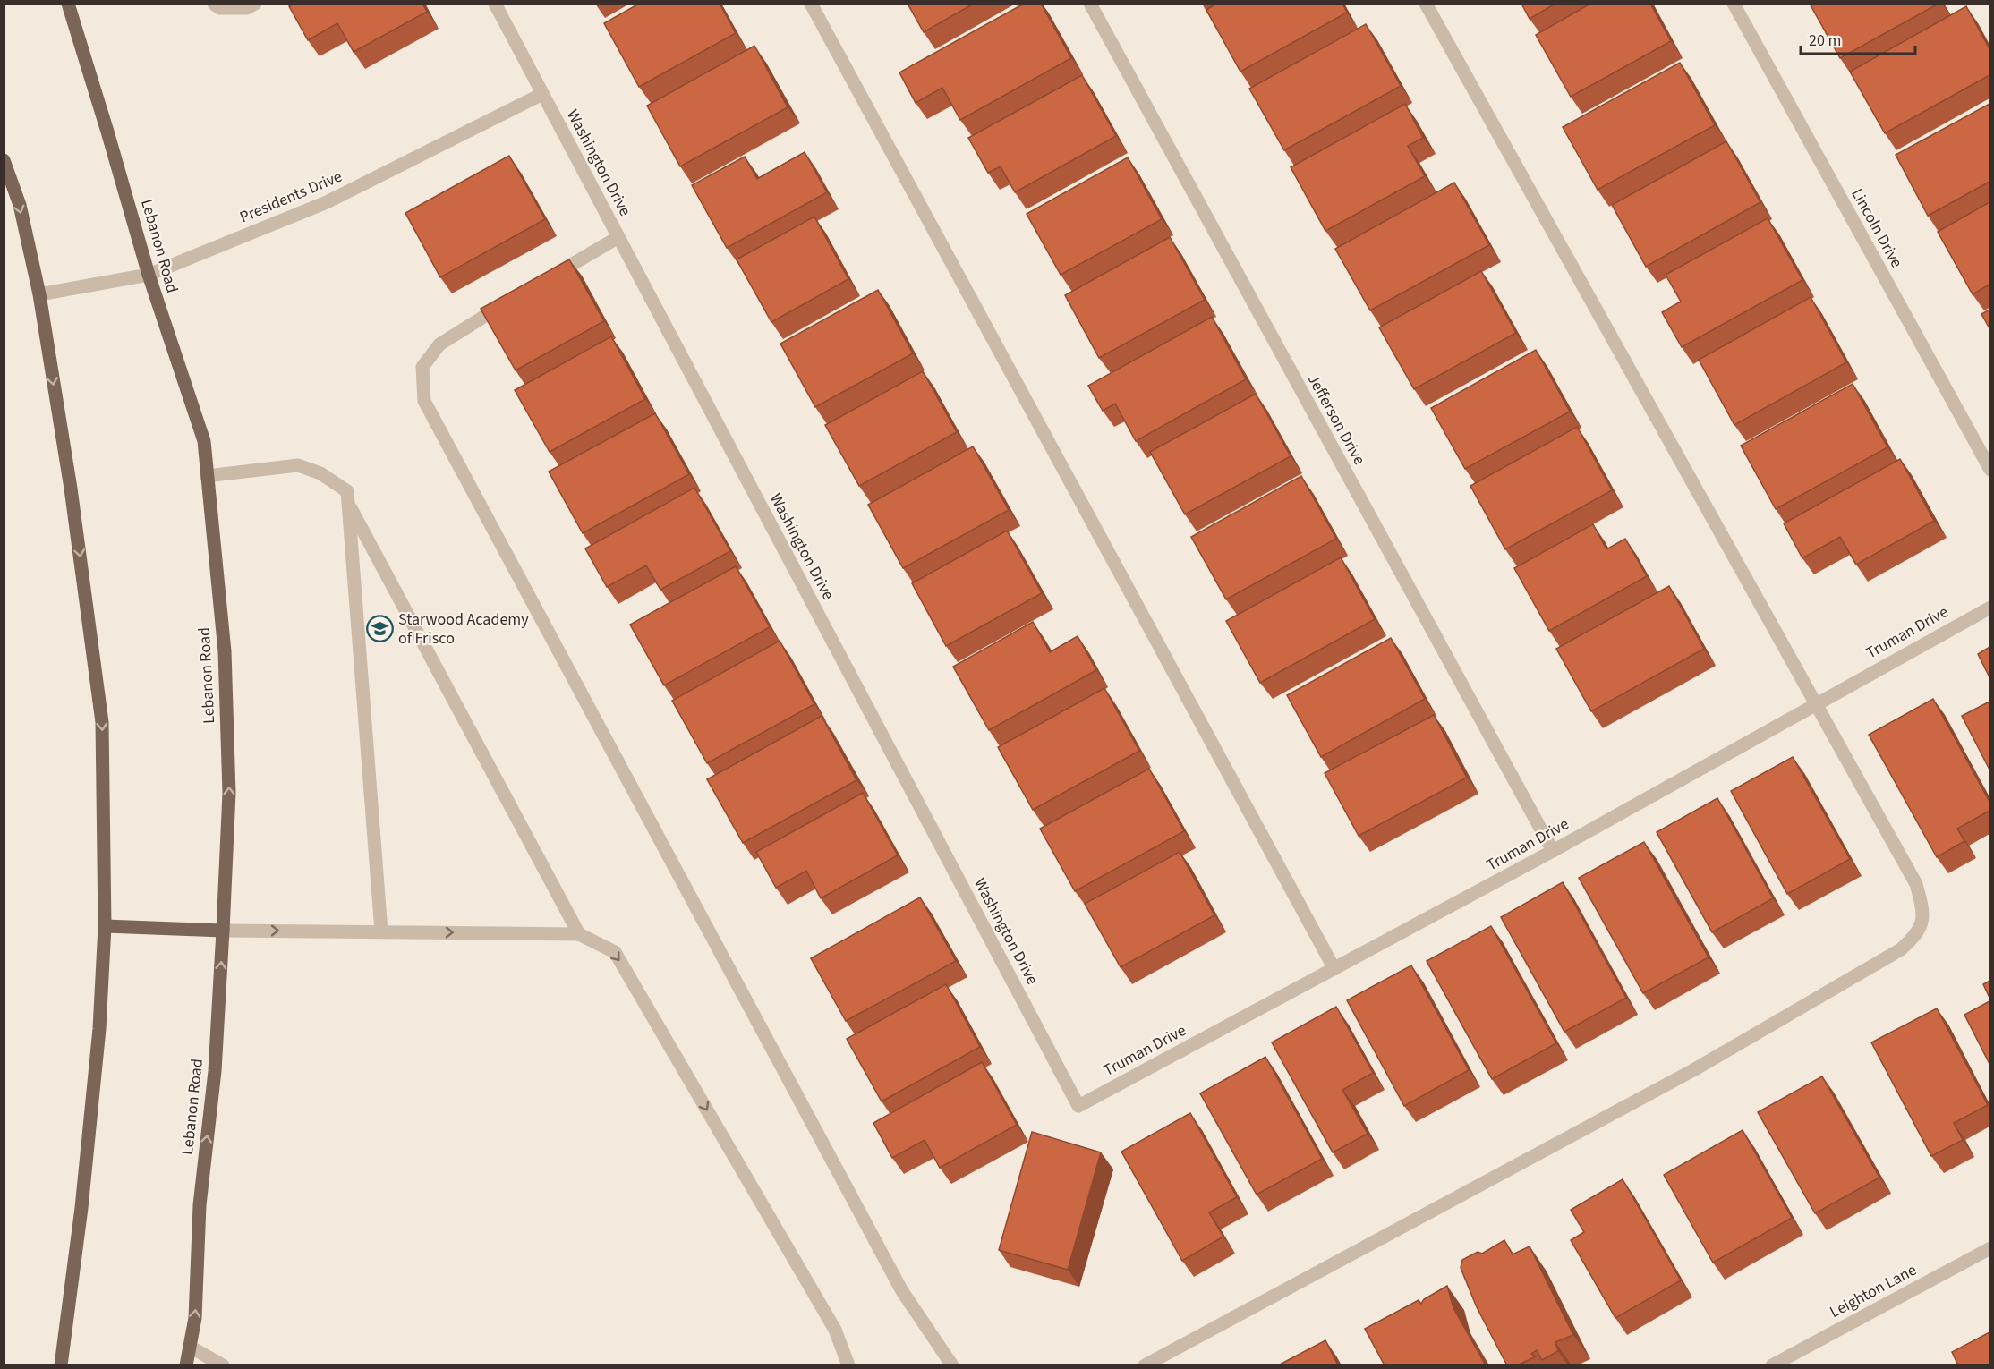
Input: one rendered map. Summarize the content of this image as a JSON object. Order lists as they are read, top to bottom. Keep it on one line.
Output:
{"streets":{"main road":["Lebanon Road"],"street":["Washington Drive","Presidents Drive","Lincoln Drive","Jefferson Drive","Truman Drive","Leighton Lane"]},"crossings":[["Washington Drive","Presidents Drive"],["Washington Drive","Truman Drive"],["Presidents Drive","Lebanon Road"],["Jefferson Drive","Truman Drive"]],"places":{"school or university":["Starwood Academy of Frisco"]},"scale_bar":"20 m"}
